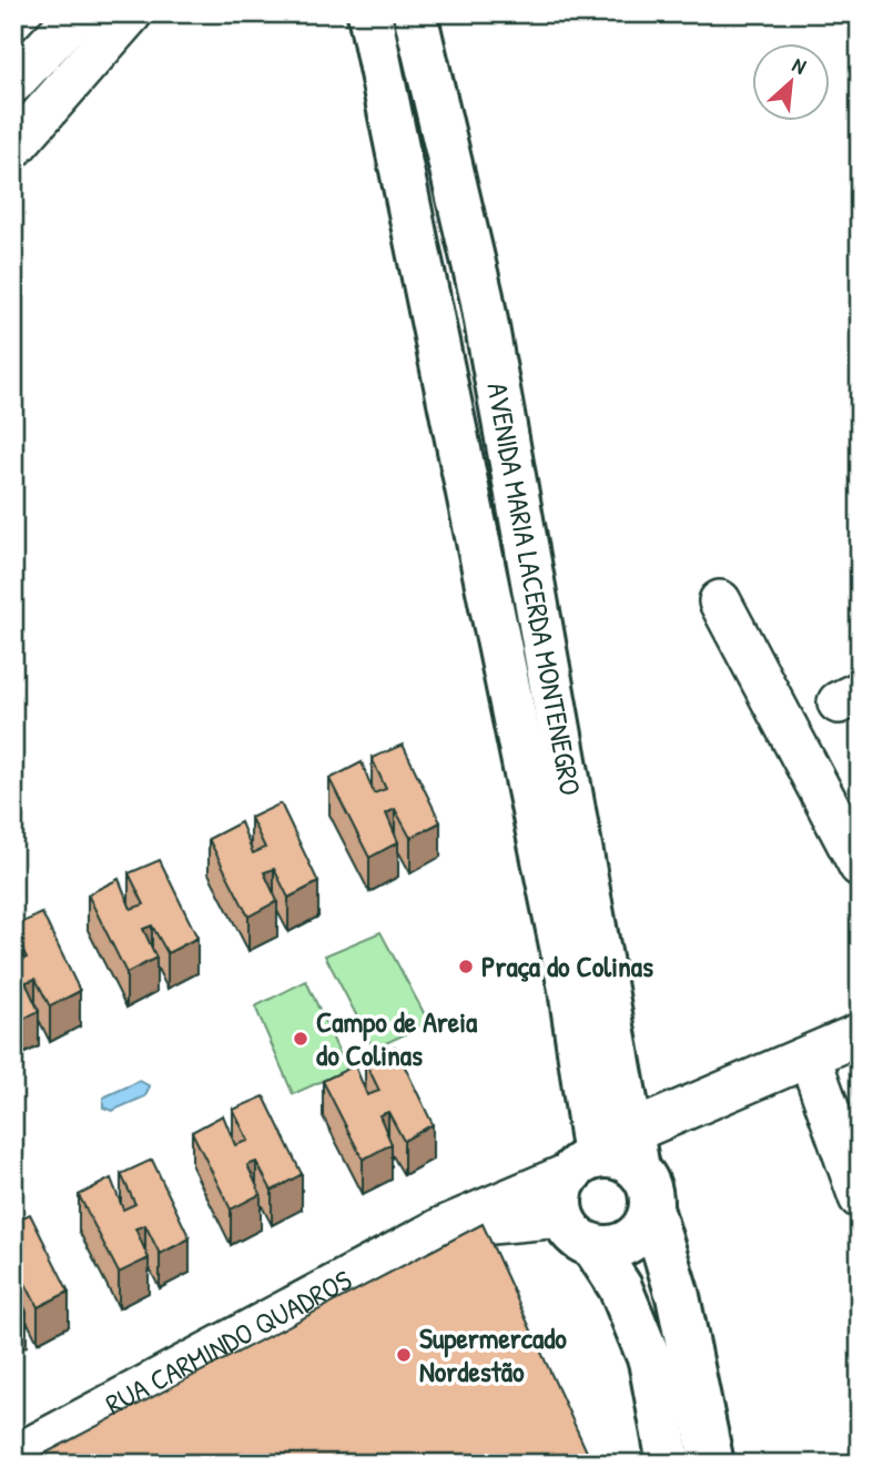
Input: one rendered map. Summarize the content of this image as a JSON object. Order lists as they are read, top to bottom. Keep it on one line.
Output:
{"streets":{"main road":["AVENIDA MARIA LACERDA MONTENEGRO"],"street":["RUA CARMINDO QUADROS"]},"crossings":[["AVENIDA MARIA LACERDA MONTENEGRO","RUA CARMINDO QUADROS"]],"places":["Praça do Colinas","Campo de Areia do Colinas","Supermercado Nordestão"],"north":"top right"}
